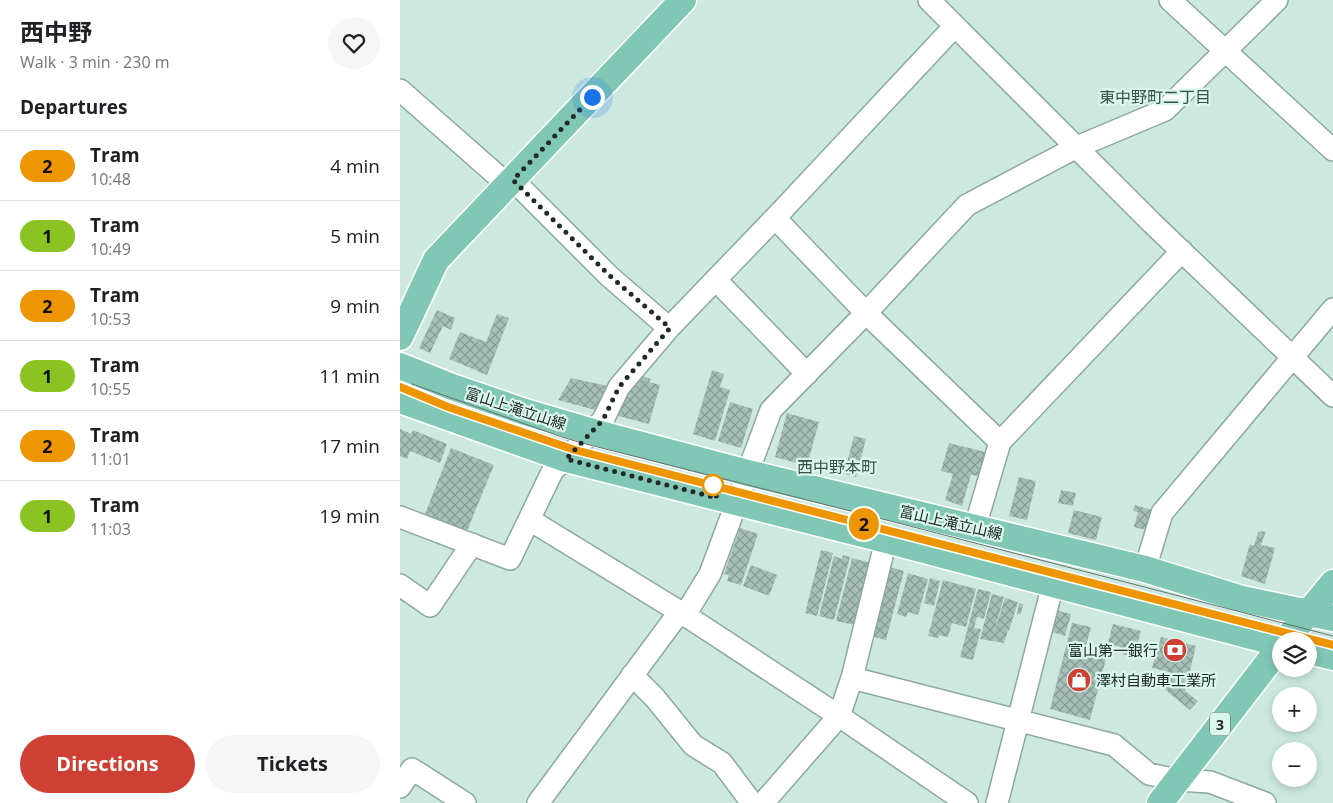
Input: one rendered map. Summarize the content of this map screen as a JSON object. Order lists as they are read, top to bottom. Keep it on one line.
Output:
{"streets":{"main road":["富山上滝立山線","3"]},"districts":["東中野町二丁目","西中野本町"],"places":{"bank":["富山第一銀行"],"shop":["澤村自動車工業所"]},"lines":["tram line 2"],"page":{"heading":[["西中野","Walk · 3 min · 230 m"],"Departures"],"on_map":"2","list":[{"mark":"2","name":"Tram","note":"10:48","value":"4 min"},{"mark":"1","name":"Tram","note":"10:49","value":"5 min"},{"mark":"2","name":"Tram","note":"10:53","value":"9 min"},{"mark":"1","name":"Tram","note":"10:55","value":"11 min"},{"mark":"2","name":"Tram","note":"11:01","value":"17 min"},{"mark":"1","name":"Tram","note":"11:03","value":"19 min"}],"map_buttons":["+","−"],"buttons":["Directions","Tickets"]}}
